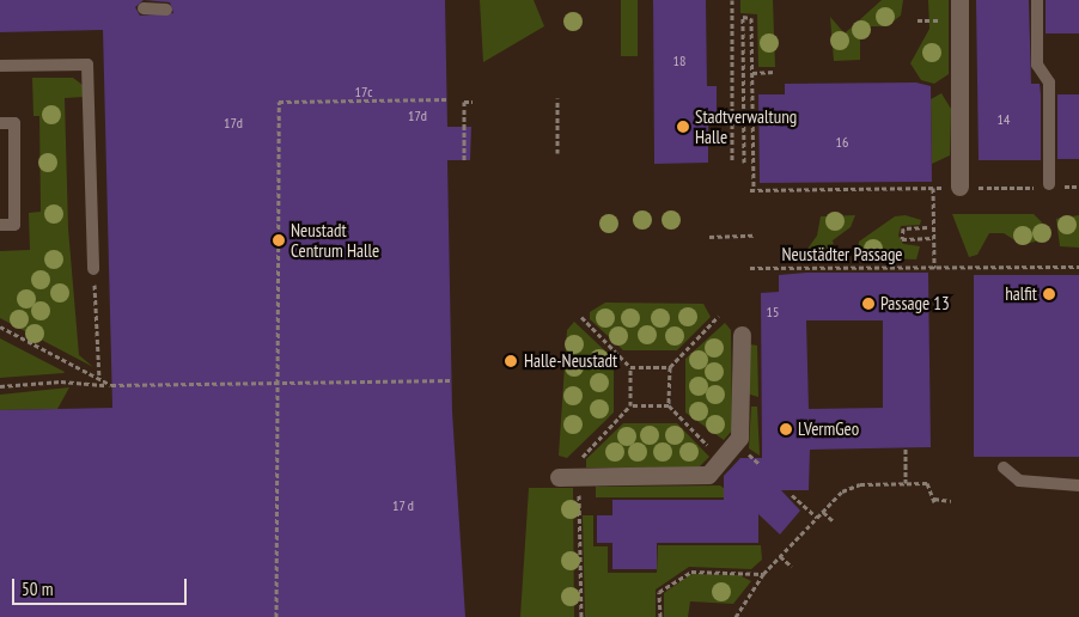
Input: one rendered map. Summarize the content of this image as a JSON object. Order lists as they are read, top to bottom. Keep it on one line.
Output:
{"streets":{"path":["Neustädter Passage"]},"places":["Stadtverwaltung Halle","Neustadt Centrum Halle","halfit","Passage 13","Halle-Neustadt","LVermGeo"],"house_numbers":["18","17c","17d","14","17d","16","15","17 d"],"scale_bar":"50 m"}
